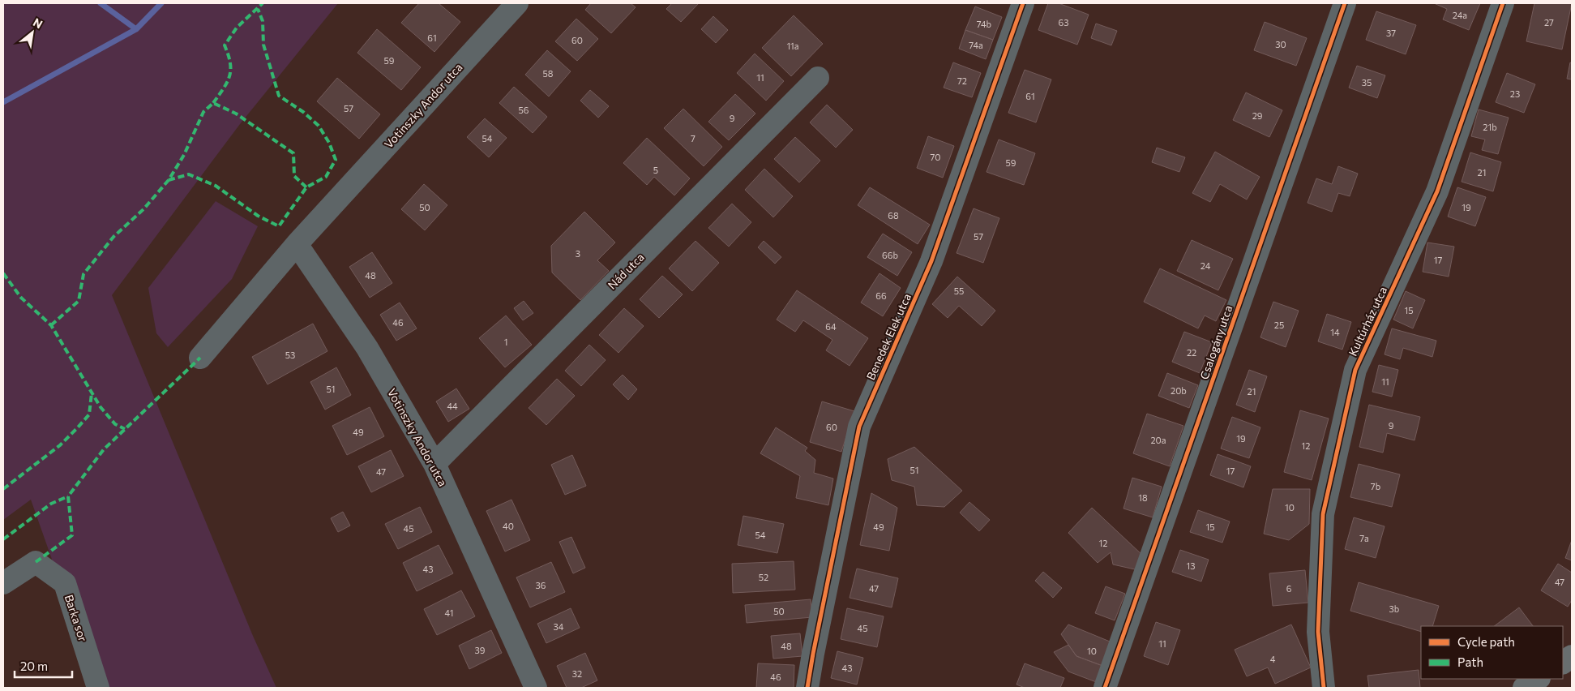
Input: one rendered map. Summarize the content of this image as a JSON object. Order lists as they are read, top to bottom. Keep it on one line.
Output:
{"streets":{"street":["Votinszky Andor utca","Nád utca","Kultúrház utca","Benedek Elek utca","Csalogány utca","Barka sor"]},"crossings":[["Votinszky Andor utca","Nád utca"]],"house_numbers":["24a","63","27","74b","37","61","60","30","74a","11a","59","58","11","72","35","23","61","57","56","29","9","21b","54","7","70","59","5","21","50","19","68","57","3","66b","17","24","48","55","66","15","46","25","64","14","1","22","53","11","51","20b","21","44","9","60","49","19","20a","12","51","17","47","7b","18","10","40","49","15","45","54","7a","12","13","43","52","47","36","47","6","3b","50","41","34","45","11","48","39","10","4","43","32","46"],"legend":["Cycle path","Path"],"scale_bar":"20 m","north":"top right"}
